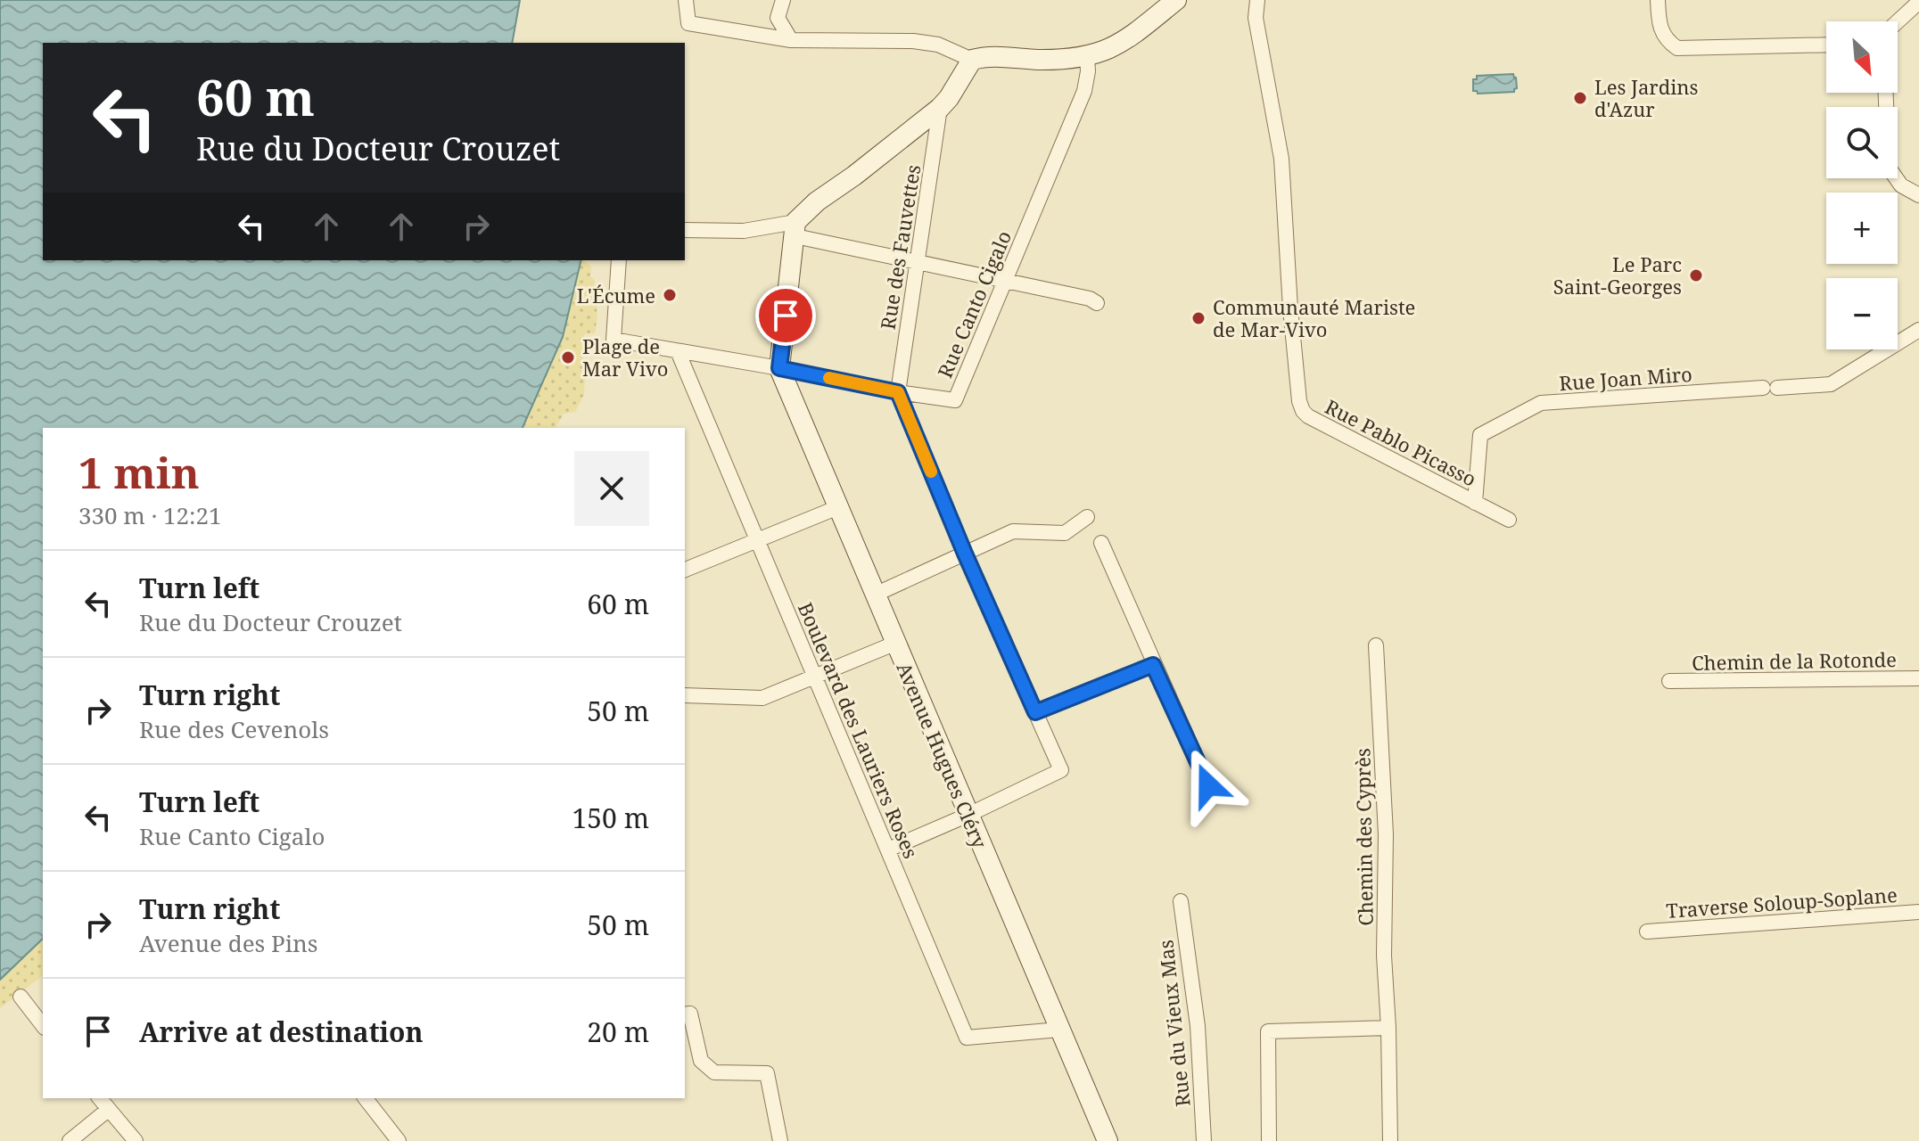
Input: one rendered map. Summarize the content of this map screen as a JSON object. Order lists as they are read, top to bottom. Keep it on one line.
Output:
{"streets":{"street":["Rue des Fauvettes","Rue Canto Cigalo","Rue Joan Miro","Rue Pablo Picasso","Chemin de la Rotonde","Boulevard des Lauriers Roses","Avenue Hugues Cléry","Chemin des Cyprès","Traverse Soloup-Soplane","Rue du Vieux Mas"]},"crossings":[["Rue des Fauvettes","Rue Canto Cigalo"],["Rue Canto Cigalo","Boulevard des Lauriers Roses"],["Rue Canto Cigalo","Avenue Hugues Cléry"],["Rue Joan Miro","Rue Pablo Picasso"],["Boulevard des Lauriers Roses","Avenue Hugues Cléry"]],"places":["Les Jardins d'Azur","Le Parc Saint-Georges","L'Écume","Communauté Mariste de Mar-Vivo","Plage de Mar Vivo"],"north":"bottom right","page":{"map_buttons":["+","−"],"turn":["60 m","Rue du Docteur Crouzet"],"heading":["1 min","330 m · 12:21"],"list":[{"name":"Turn left","note":"Rue du Docteur Crouzet","value":"60 m"},{"name":"Turn right","note":"Rue des Cevenols","value":"50 m"},{"name":"Turn left","note":"Rue Canto Cigalo","value":"150 m"},{"name":"Turn right","note":"Avenue des Pins","value":"50 m"},{"name":"Arrive at destination","value":"20 m"}]}}
